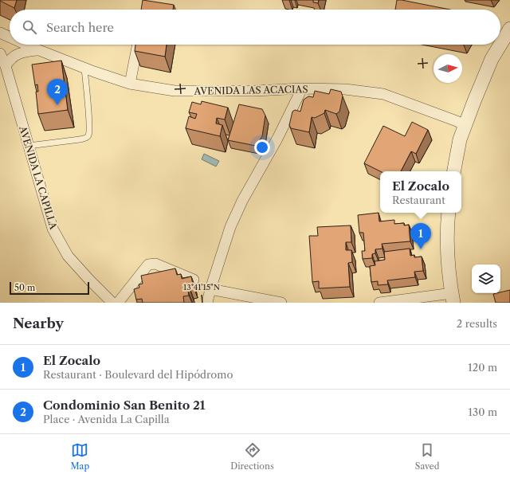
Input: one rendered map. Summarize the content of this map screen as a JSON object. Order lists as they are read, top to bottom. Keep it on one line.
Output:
{"streets":{"street":["AVENIDA LAS ACACIAS","AVENIDA LA CAPILLA"]},"crossings":[["AVENIDA LAS ACACIAS","AVENIDA LA CAPILLA"]],"scale_bar":"50 m","north":"right","page":{"search":"Search here","pins":["2","1"],"popup":["El Zocalo","Restaurant"],"scale":"50 m","heading":["Nearby","2 results"],"list":[{"mark":"1","name":"El Zocalo","note":"Restaurant · Boulevard del Hipódromo","value":"120 m"},{"mark":"2","name":"Condominio San Benito 21","note":"Place · Avenida La Capilla","value":"130 m"}],"nav":["Map","Directions","Saved"]},"coordinates":["13°41'15\"N"]}
